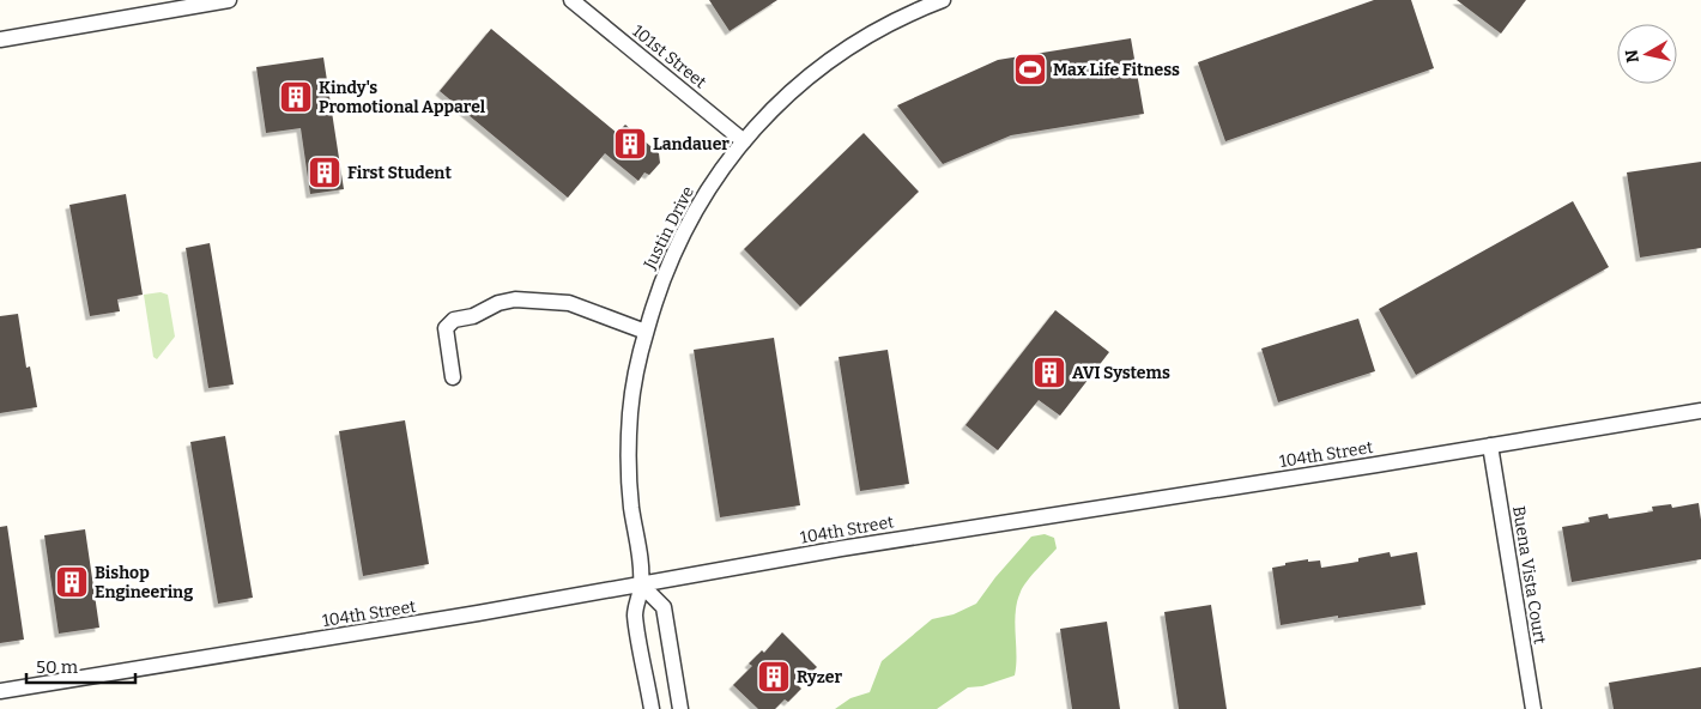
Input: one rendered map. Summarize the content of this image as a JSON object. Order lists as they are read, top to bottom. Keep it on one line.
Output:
{"streets":{"street":["101st Street","Justin Drive","104th Street","Buena Vista Court"]},"crossings":[["101st Street","Justin Drive"],["Justin Drive","104th Street"],["104th Street","Buena Vista Court"]],"places":{"sports":["Max Life Fitness"],"building":["Kindy's Promotional Apparel","Landauer","First Student","AVI Systems","Bishop Engineering","Ryzer"]},"scale_bar":"50 m","north":"left"}
